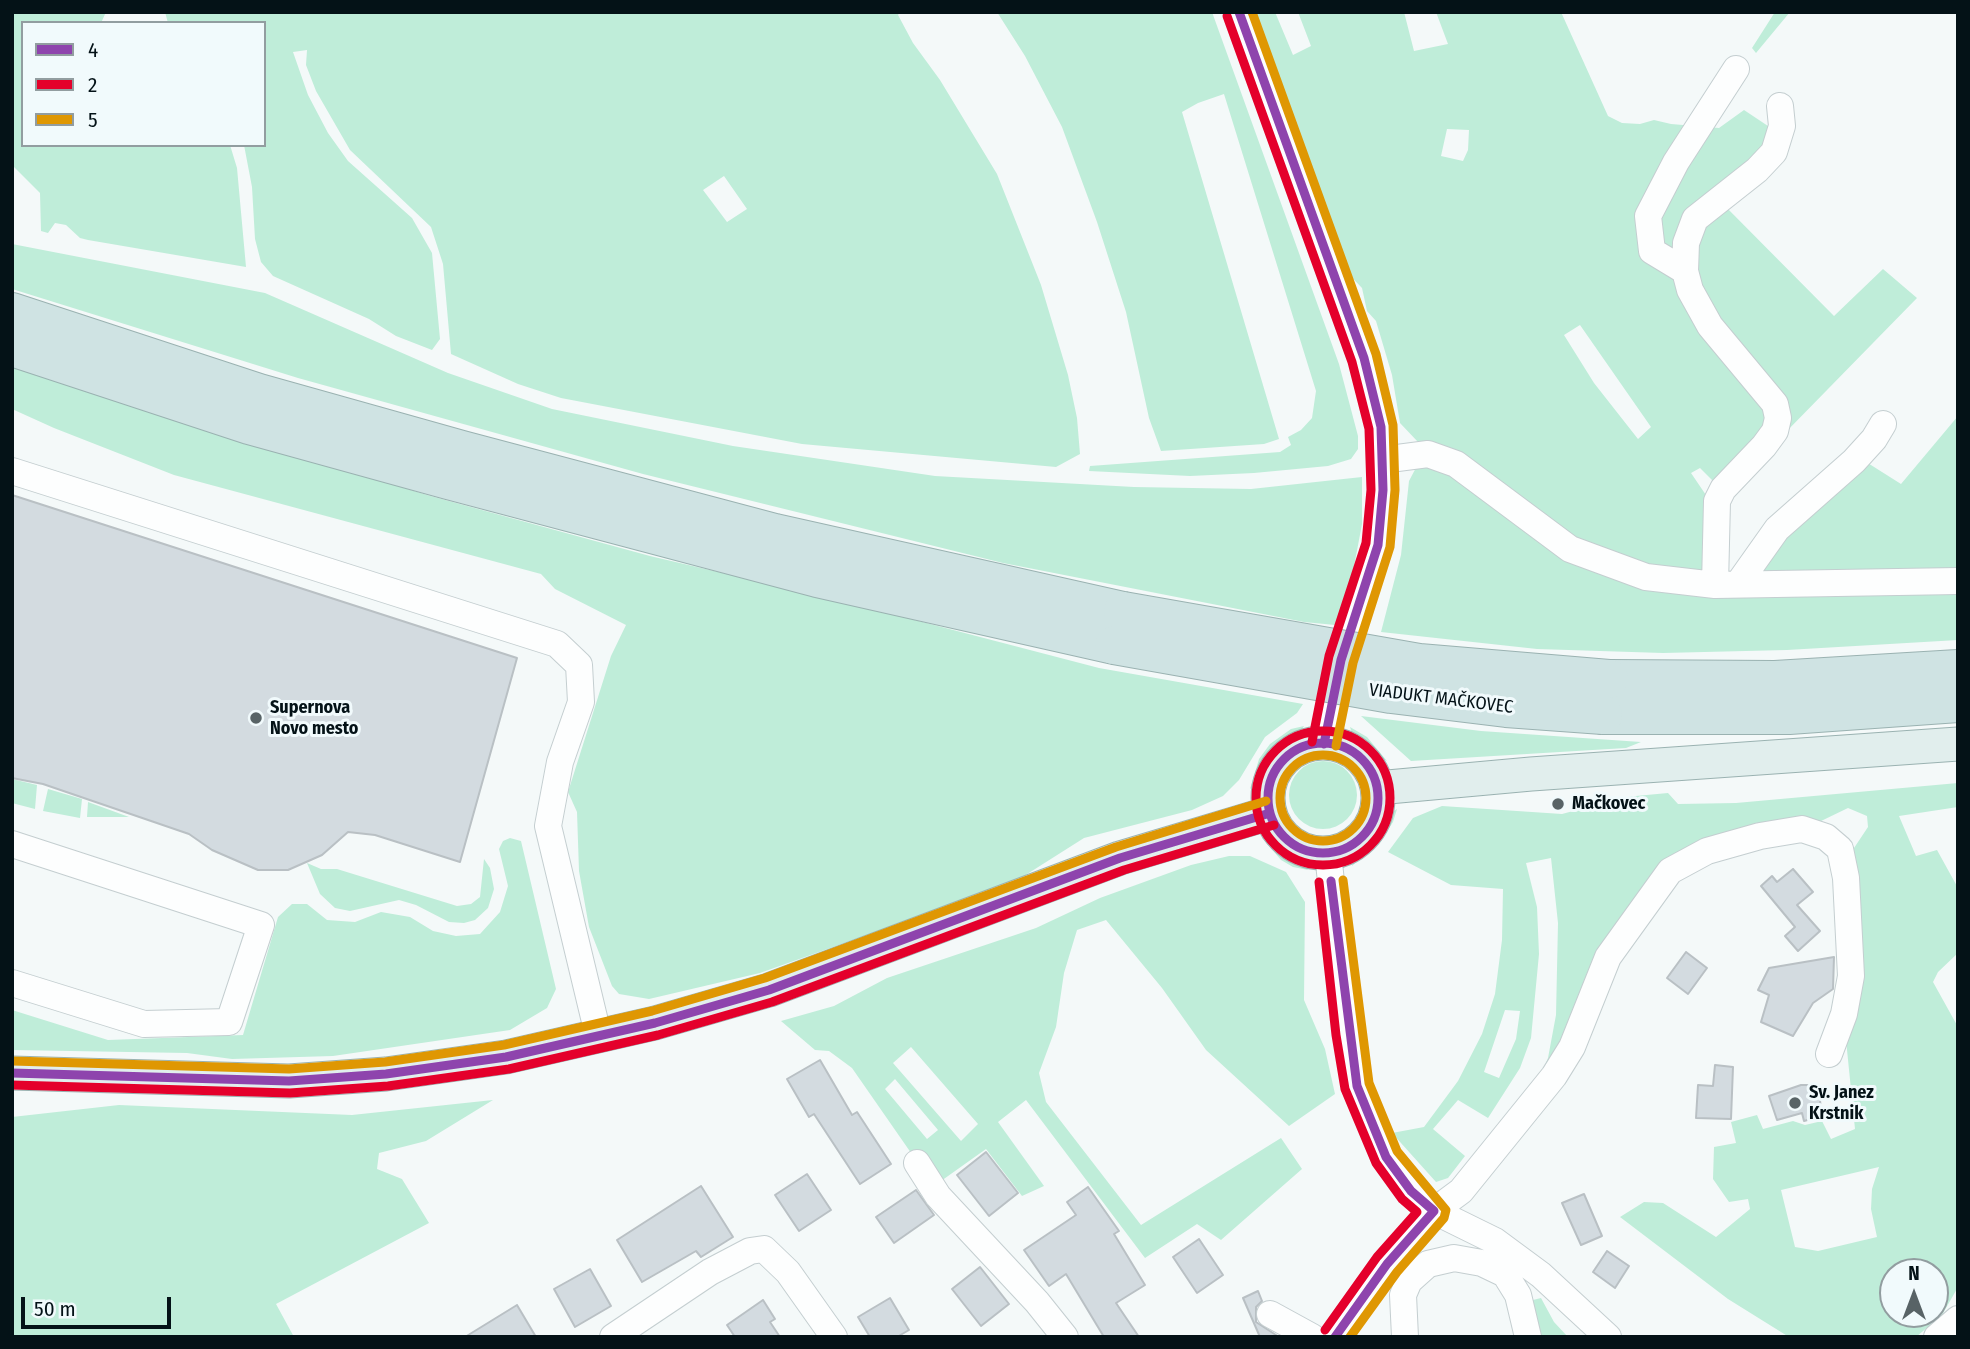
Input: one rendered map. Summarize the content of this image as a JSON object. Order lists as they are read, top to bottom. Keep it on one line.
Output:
{"streets":{"highway":["VIADUKT MAČKOVEC"]},"places":["Supernova Novo mesto","Mačkovec","Sv. Janez Krstnik"],"lines":["transit line 4","transit line 5","transit line 2"],"legend":["4","2","5"],"scale_bar":"50 m","north":"top"}
